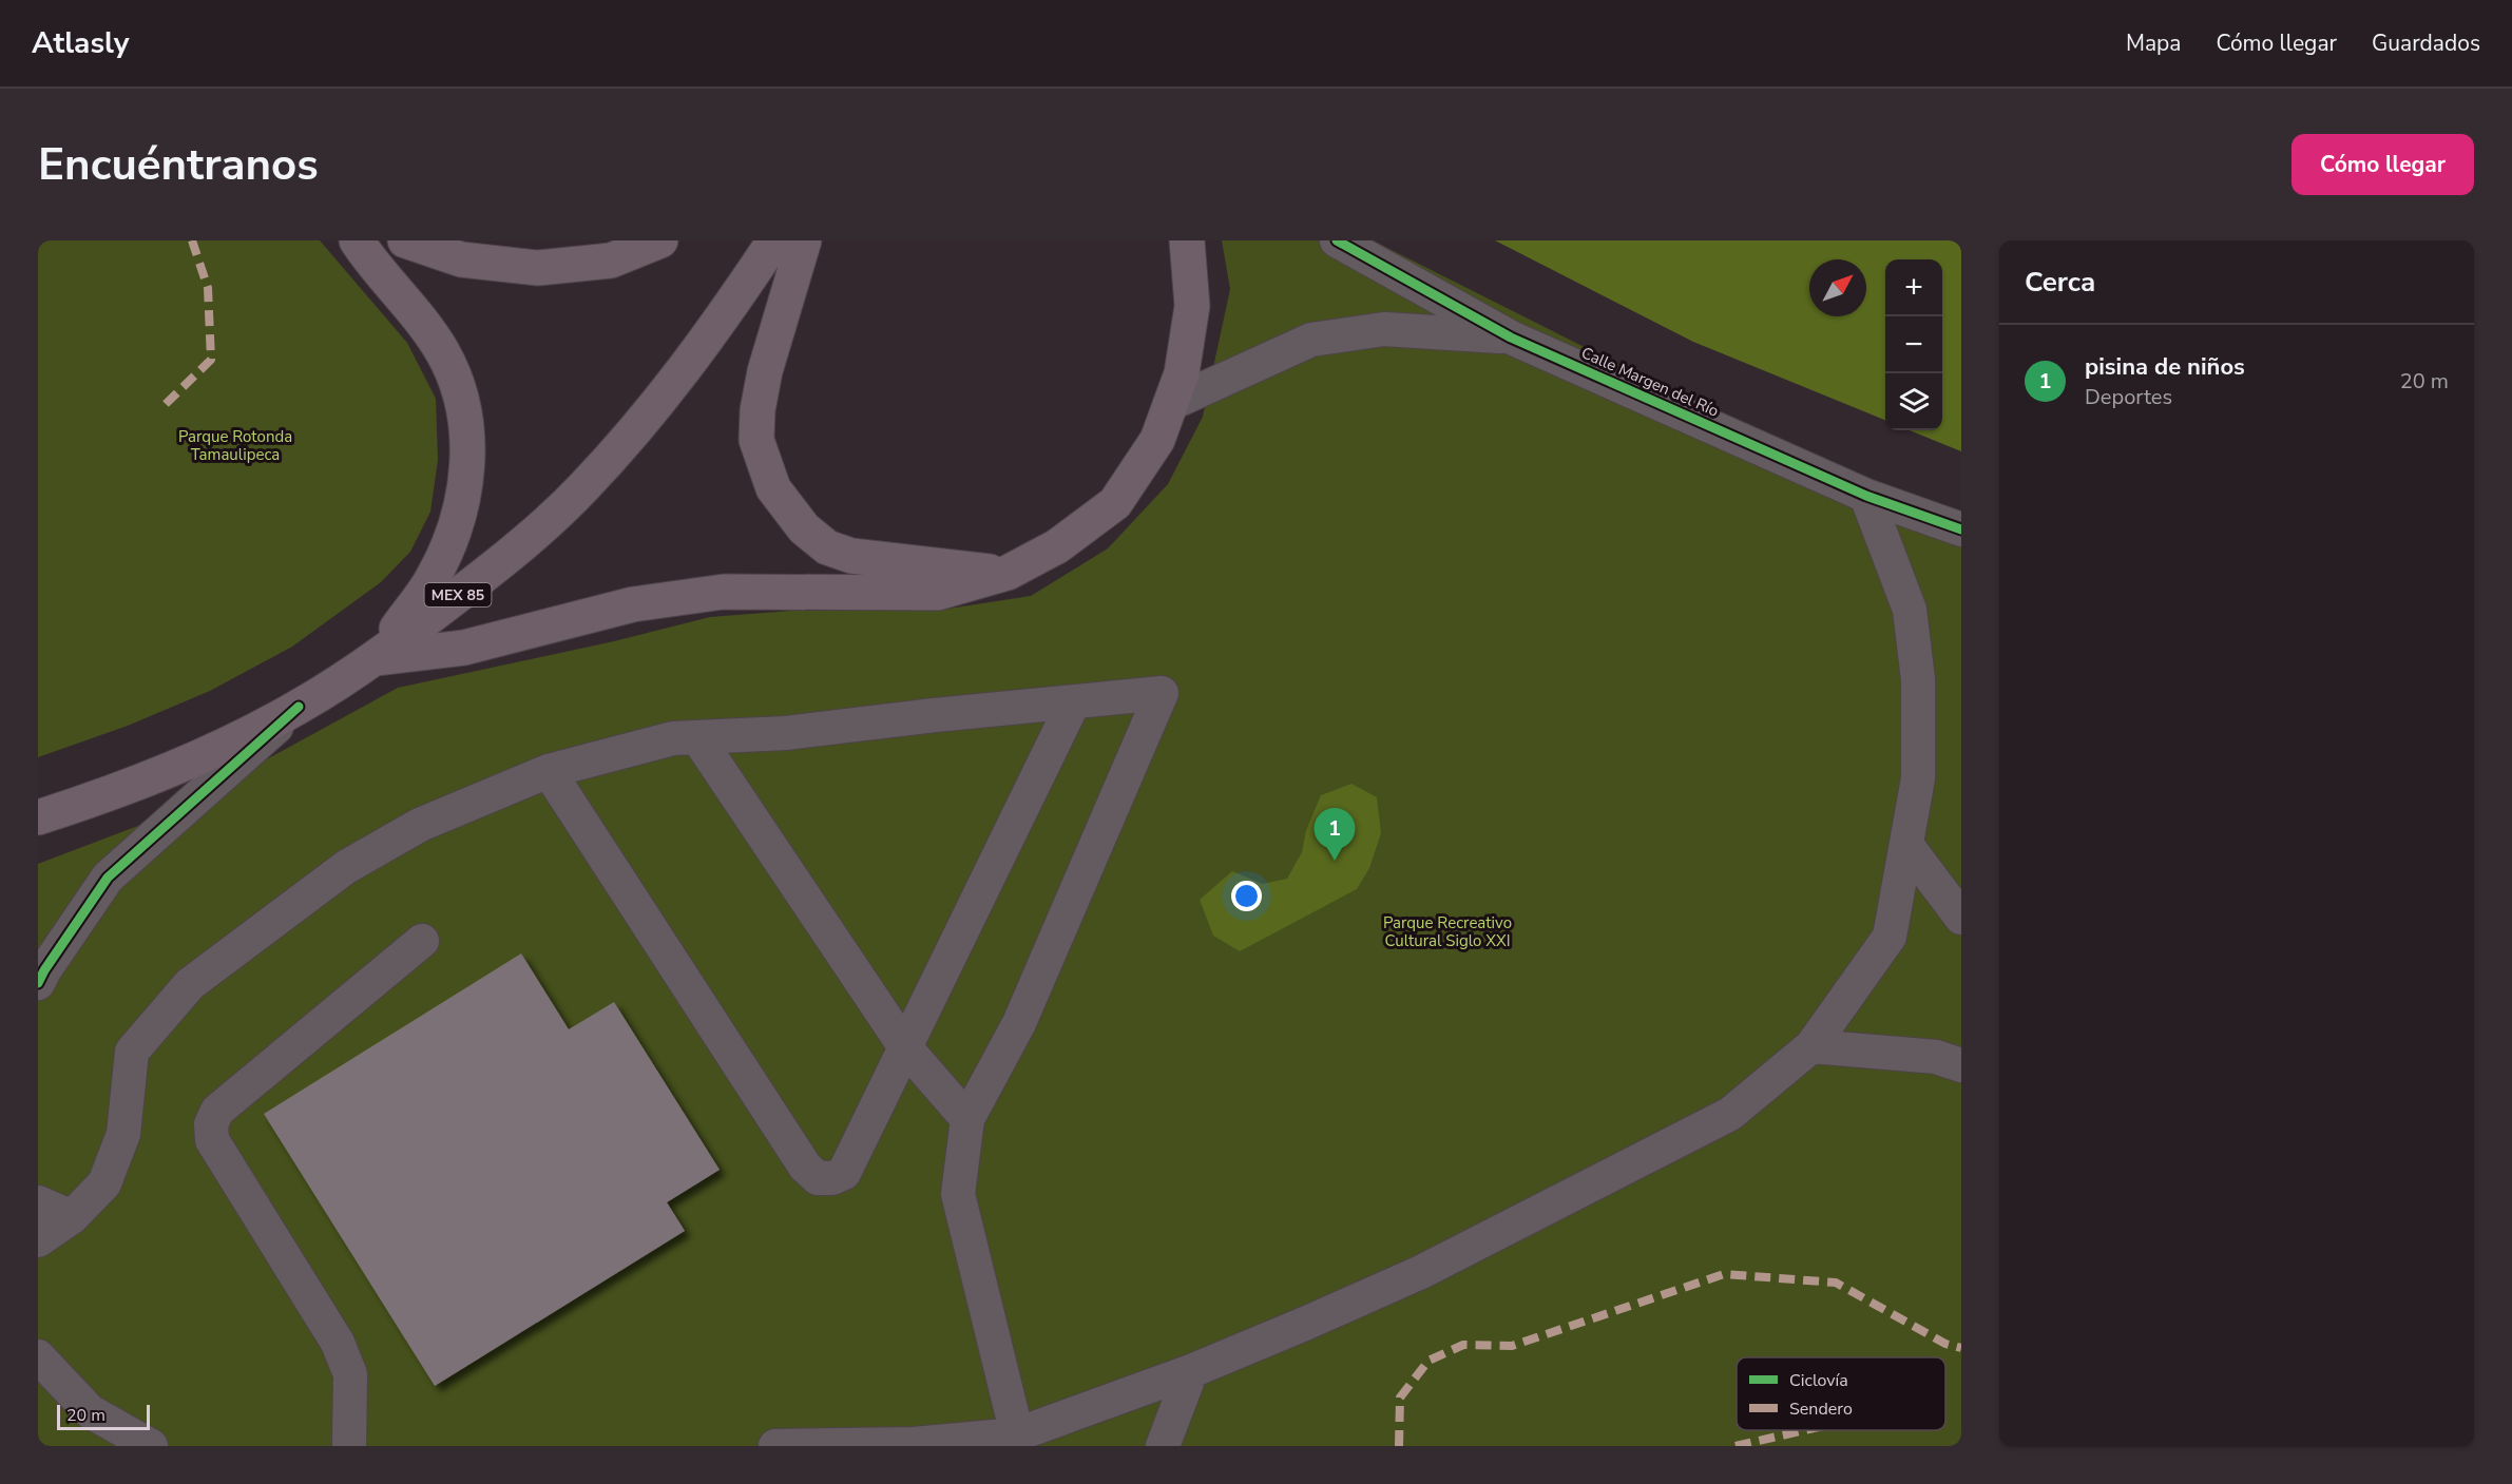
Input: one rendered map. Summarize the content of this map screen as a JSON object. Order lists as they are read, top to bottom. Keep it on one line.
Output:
{"streets":{"main road":["MEX 85"],"street":["Calle Margen del Río"]},"parks":["Parque Rotonda Tamaulipeca","Parque Recreativo Cultural Siglo XXI"],"legend":["Ciclovía","Sendero"],"scale_bar":"20 m","north":"top right","page":{"header":"Atlasly","nav":["Mapa","Cómo llegar","Guardados"],"buttons":"Cómo llegar","title":"Encuéntranos","heading":"Cerca","map_buttons":["+","−"],"list":[{"mark":"1","name":"pisina de niños","note":"Deportes","value":"20 m"}],"pins":"1","scale":"20 m"}}
